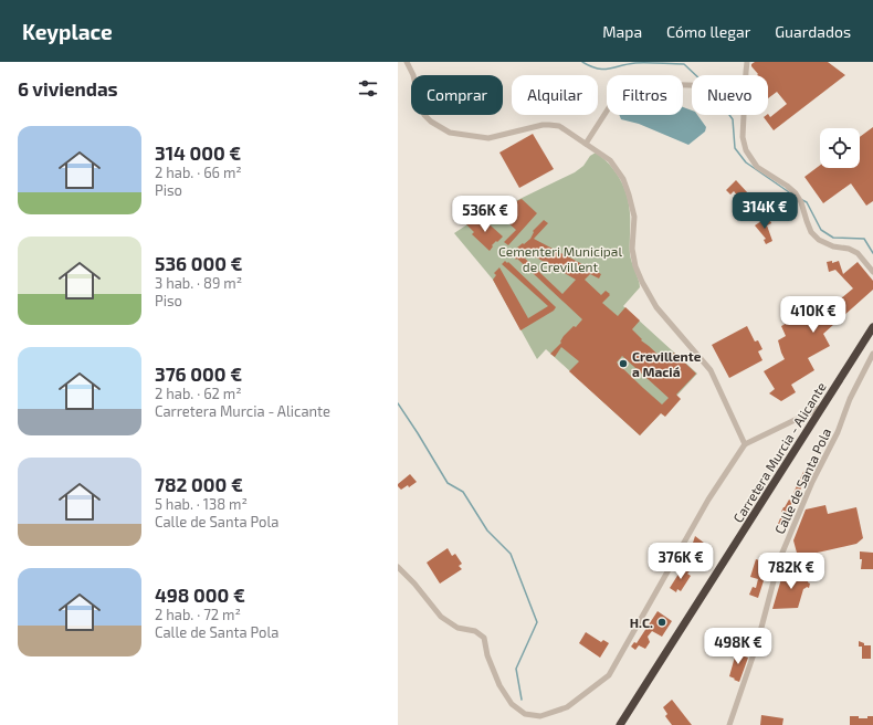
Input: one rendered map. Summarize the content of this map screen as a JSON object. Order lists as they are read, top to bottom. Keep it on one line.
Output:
{"streets":{"highway":["Carretera Murcia - Alicante"],"street":["Calle de Santa Pola"]},"parks":["Cementeri Municipal de Crevillent"],"places":["Crevillente a Maciá","H.C."],"page":{"header":"Keyplace","nav":["Mapa","Cómo llegar","Guardados"],"heading":"6 viviendas","chip":["Comprar","Alquilar","Filtros","Nuevo"],"list":[{"name":"314 000 €","note":"2 hab. · 66 m² · Piso"},{"name":"536 000 €","note":"3 hab. · 89 m² · Piso"},{"name":"376 000 €","note":"2 hab. · 62 m² · Carretera Murcia - Alicante"},{"name":"782 000 €","note":"5 hab. · 138 m² · Calle de Santa Pola"},{"name":"498 000 €","note":"2 hab. · 72 m² · Calle de Santa Pola"}],"price":["314K €","536K €","410K €","376K €","782K €","498K €"]}}
